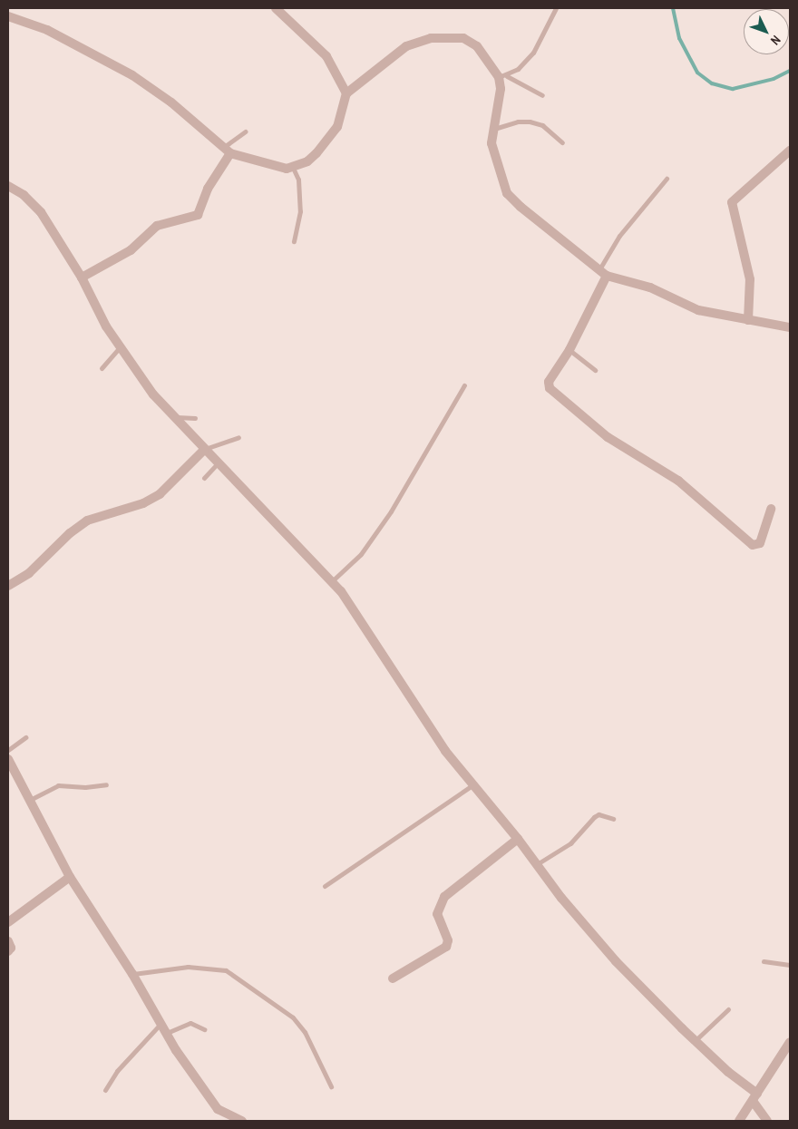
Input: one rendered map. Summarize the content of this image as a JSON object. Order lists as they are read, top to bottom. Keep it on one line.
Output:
{"north":"bottom right"}
